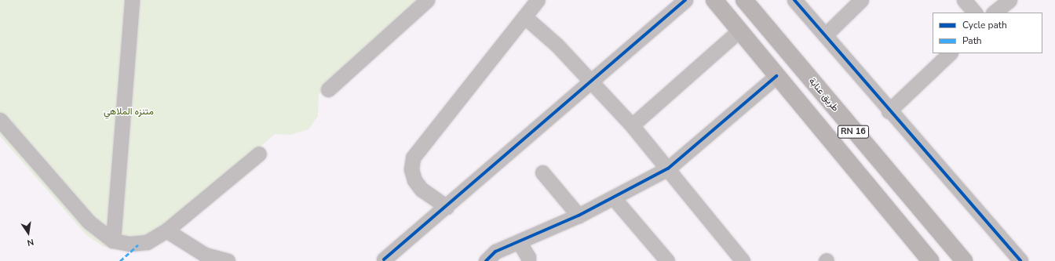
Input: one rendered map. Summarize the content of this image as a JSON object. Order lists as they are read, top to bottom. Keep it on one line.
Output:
{"streets":{"highway":["طريق عنابة","RN 16"]},"parks":["متنزه الملاهي"],"legend":["Cycle path","Path"],"north":"bottom"}
